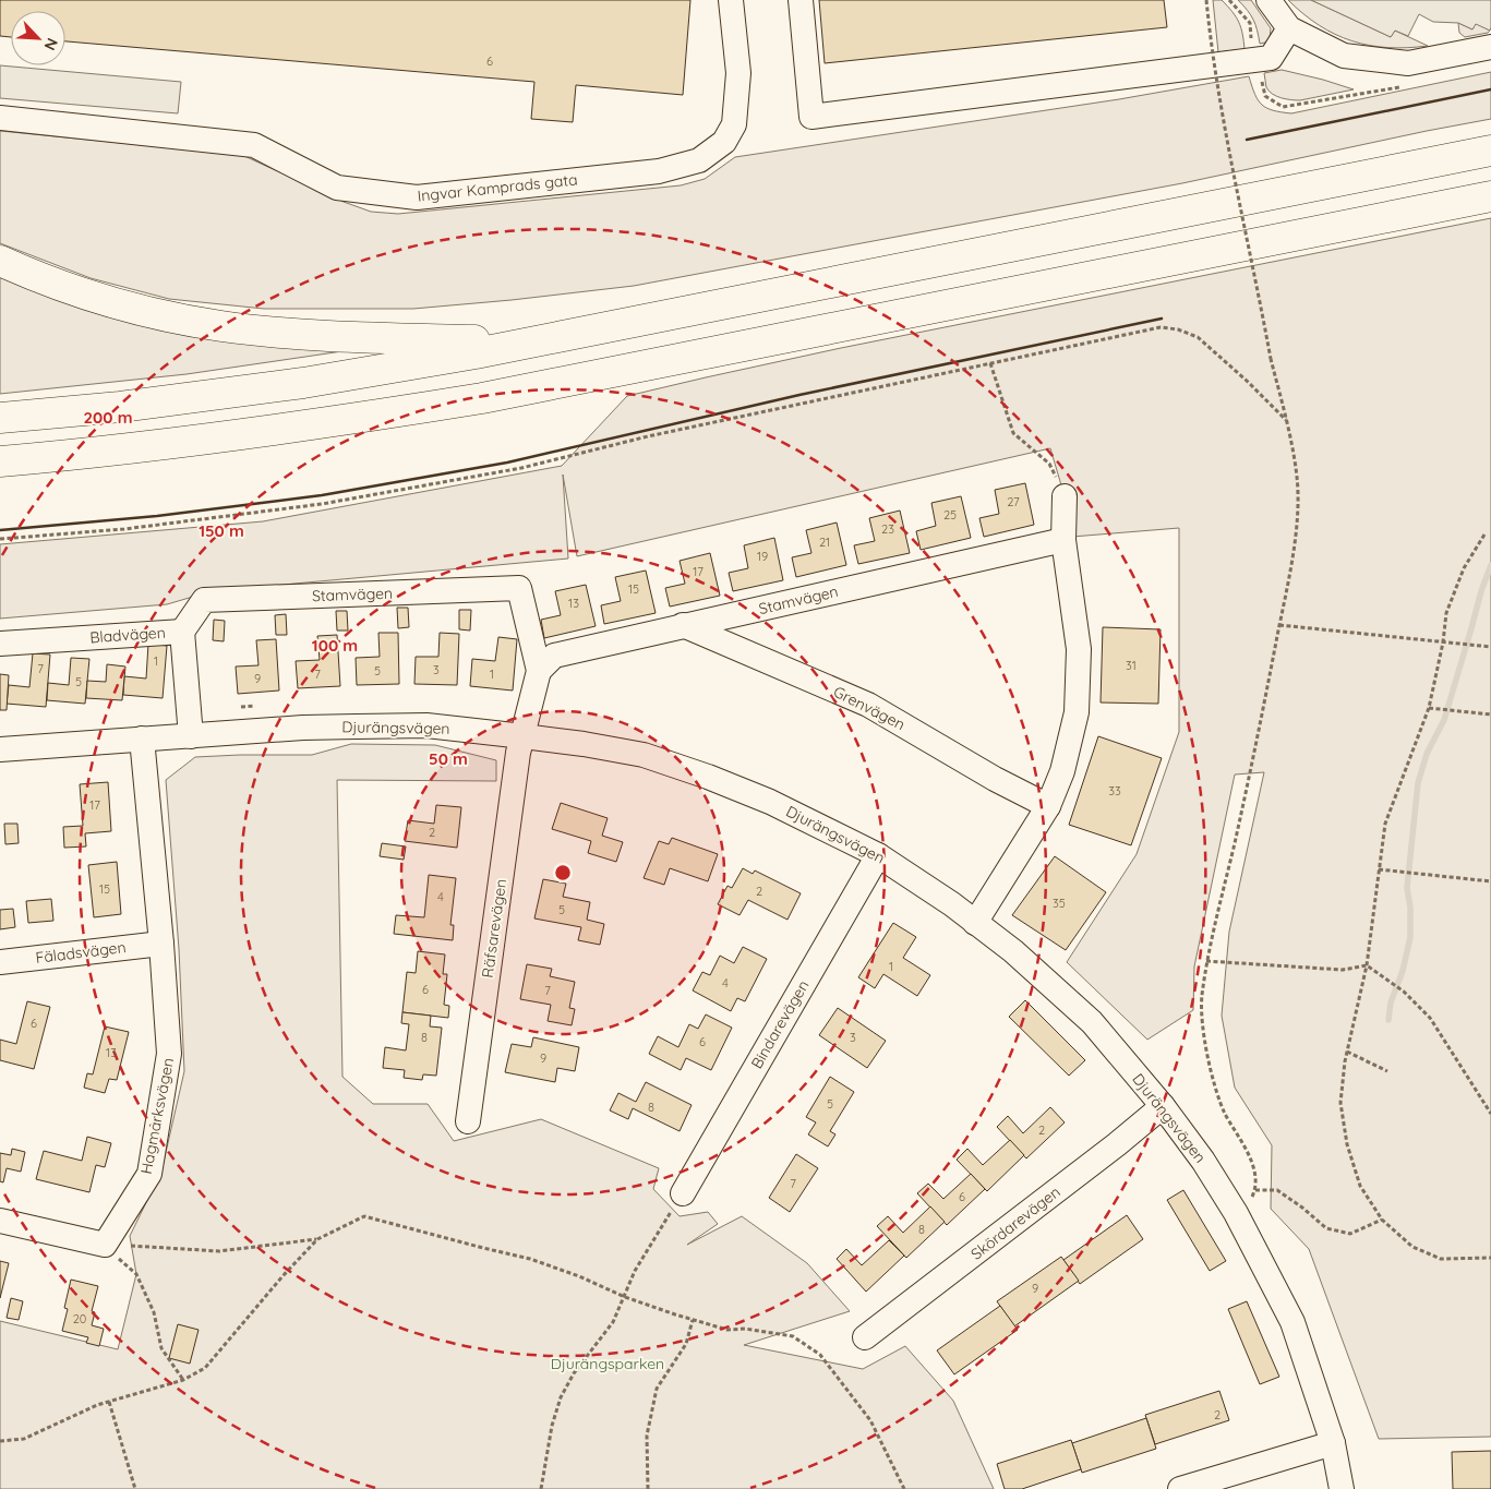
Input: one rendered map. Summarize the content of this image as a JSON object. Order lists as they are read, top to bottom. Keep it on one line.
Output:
{"streets":{"street":["Ingvar Kamprads gata","Stamvägen","Bladvägen","Grenvägen","Djurängsvägen","Räfsarevägen","Fäladsvägen","Bindarevägen","Hagmarksvägen","Skördarevägen"]},"crossings":[["Stamvägen","Bladvägen"],["Stamvägen","Grenvägen"],["Stamvägen","Djurängsvägen"],["Stamvägen","Räfsarevägen"],["Bladvägen","Djurängsvägen"],["Djurängsvägen","Räfsarevägen"],["Djurängsvägen","Bindarevägen"],["Djurängsvägen","Hagmarksvägen"],["Djurängsvägen","Skördarevägen"],["Fäladsvägen","Hagmarksvägen"]],"parks":["Djurängsparken"],"house_numbers":["6","27","25","23","21","19","17","15","13","1","31","7","3","5","7","1","9","5","33","17","2","15","2","4","35","5","1","4","6","7","6","8","3","6","13","9","5","8","2","7","6","8","9","20","2"],"north":"bottom right","rings":["200 m","150 m","100 m","50 m"]}
